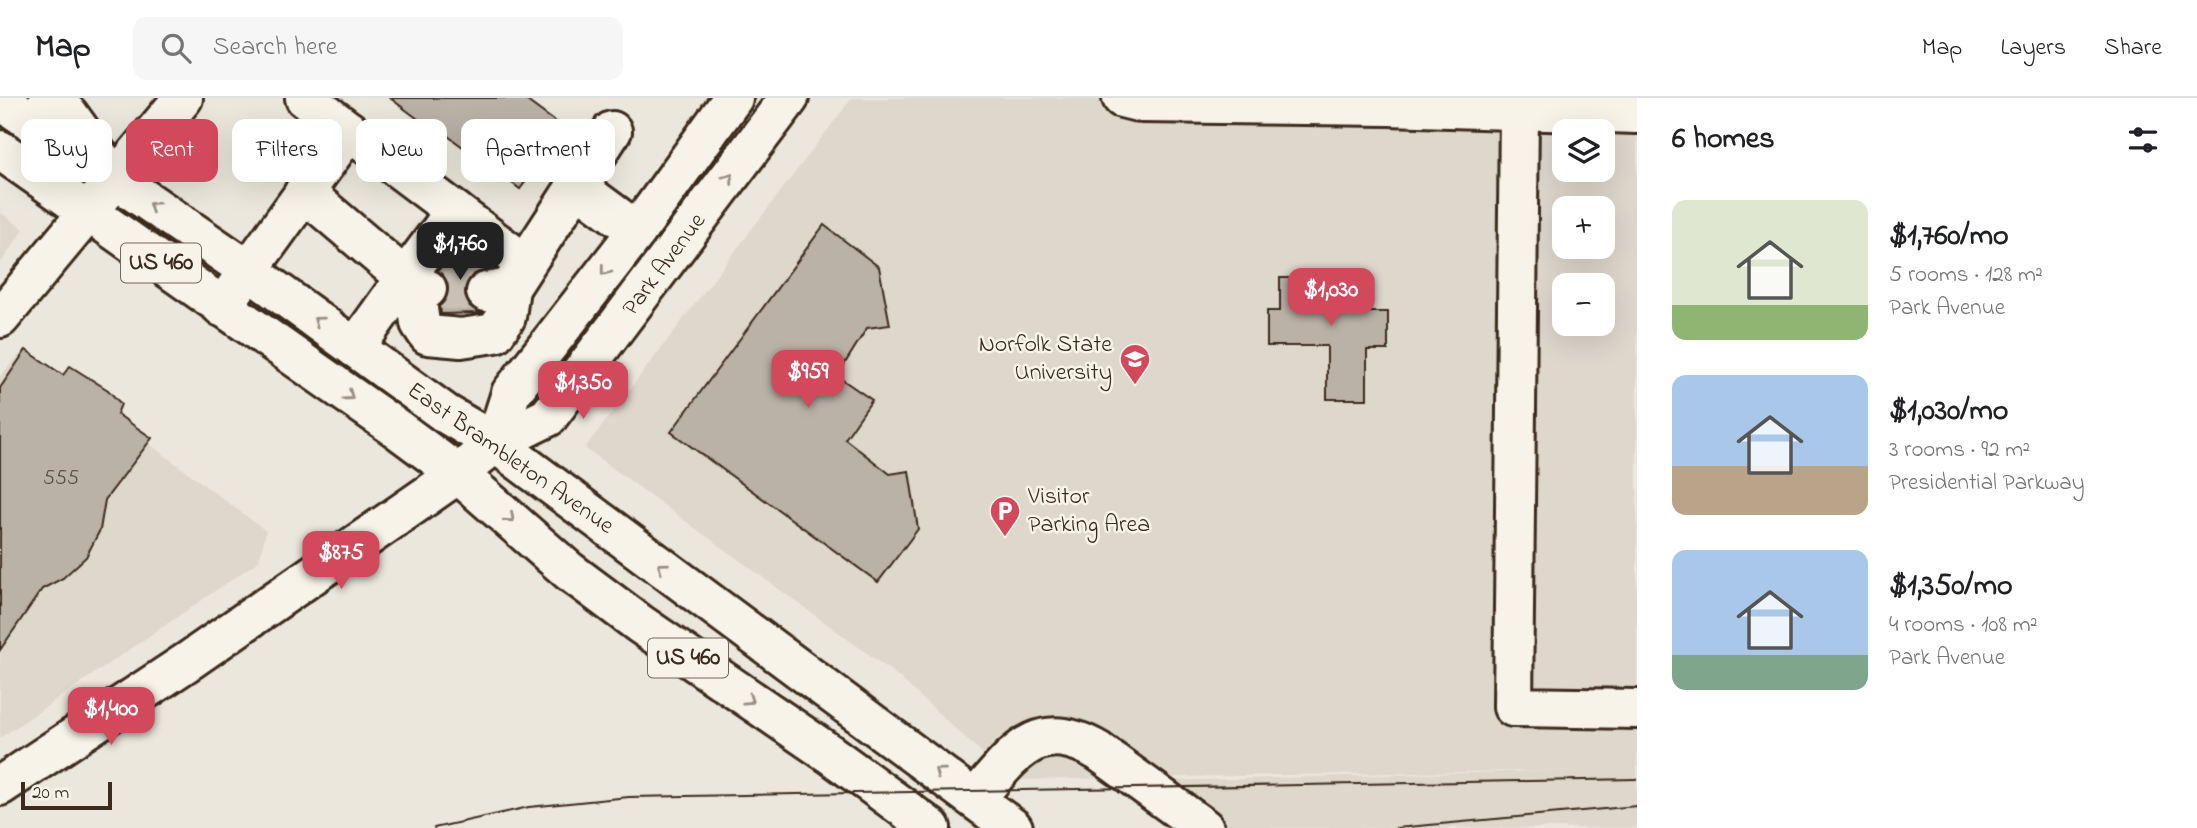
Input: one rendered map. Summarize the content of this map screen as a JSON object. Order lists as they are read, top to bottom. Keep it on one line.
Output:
{"streets":{"main road":["US 460","Park Avenue","East Brambleton Avenue"]},"crossings":[["Park Avenue","East Brambleton Avenue"]],"places":{"school or university":["Norfolk State University"],"parking":["Visitor Parking Area"]},"house_numbers":["555"],"scale_bar":"20 m","page":{"header":"Map","search":"Search here","nav":["Map","Layers","Share"],"heading":"6 homes","map_buttons":["+","−"],"chip":["Buy","Rent","Filters","New","Apartment"],"list":[{"name":"$1,760/mo","note":"5 rooms · 128 m² · Park Avenue"},{"name":"$1,030/mo","note":"3 rooms · 92 m² · Presidential Parkway"},{"name":"$1,350/mo","note":"4 rooms · 108 m² · Park Avenue"}],"price":["$1,760","$1,030","$959","$1,350","$875","$1,400"],"scale":"20 m"}}
